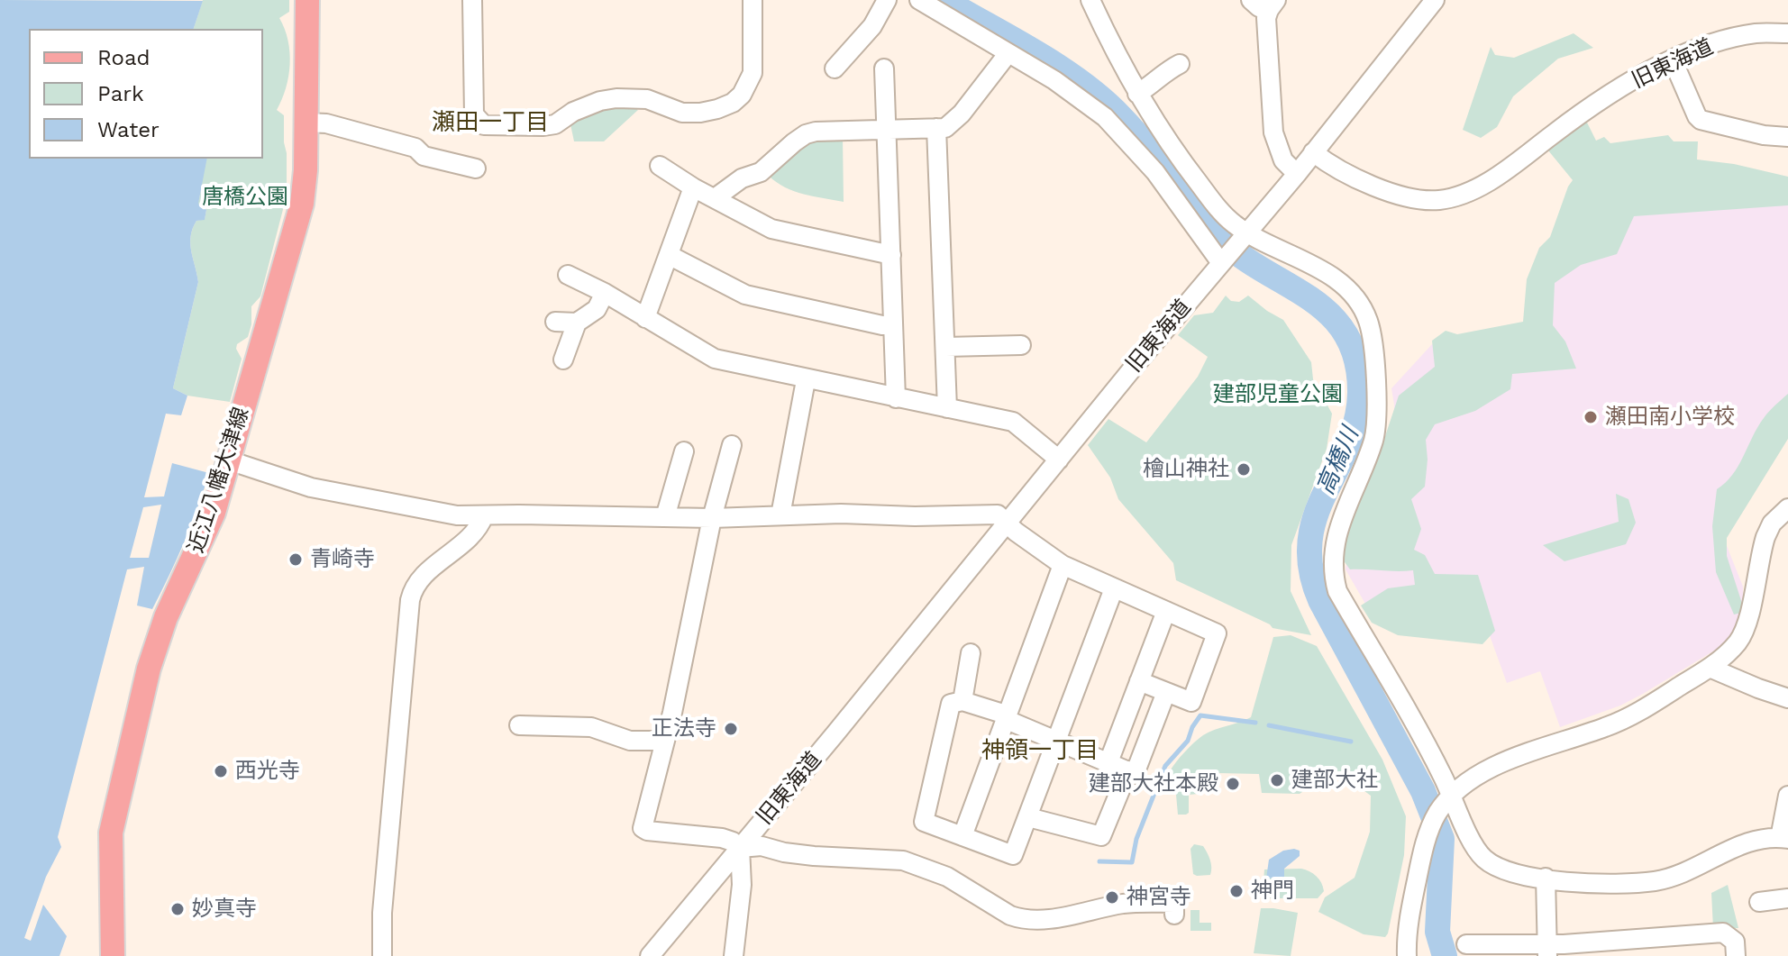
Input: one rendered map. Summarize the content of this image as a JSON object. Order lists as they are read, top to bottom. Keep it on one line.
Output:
{"streets":{"main road":["近江八幡大津線"],"street":["旧東海道"]},"districts":["瀬田一丁目","神領一丁目"],"water":["高橋川"],"parks":["唐橋公園","建部児童公園"],"places":["瀬田南小学校","檜山神社","青崎寺","正法寺","西光寺","建部大社","建部大社本殿","神門","神宮寺","妙真寺"],"legend":["Road","Park","Water"]}
